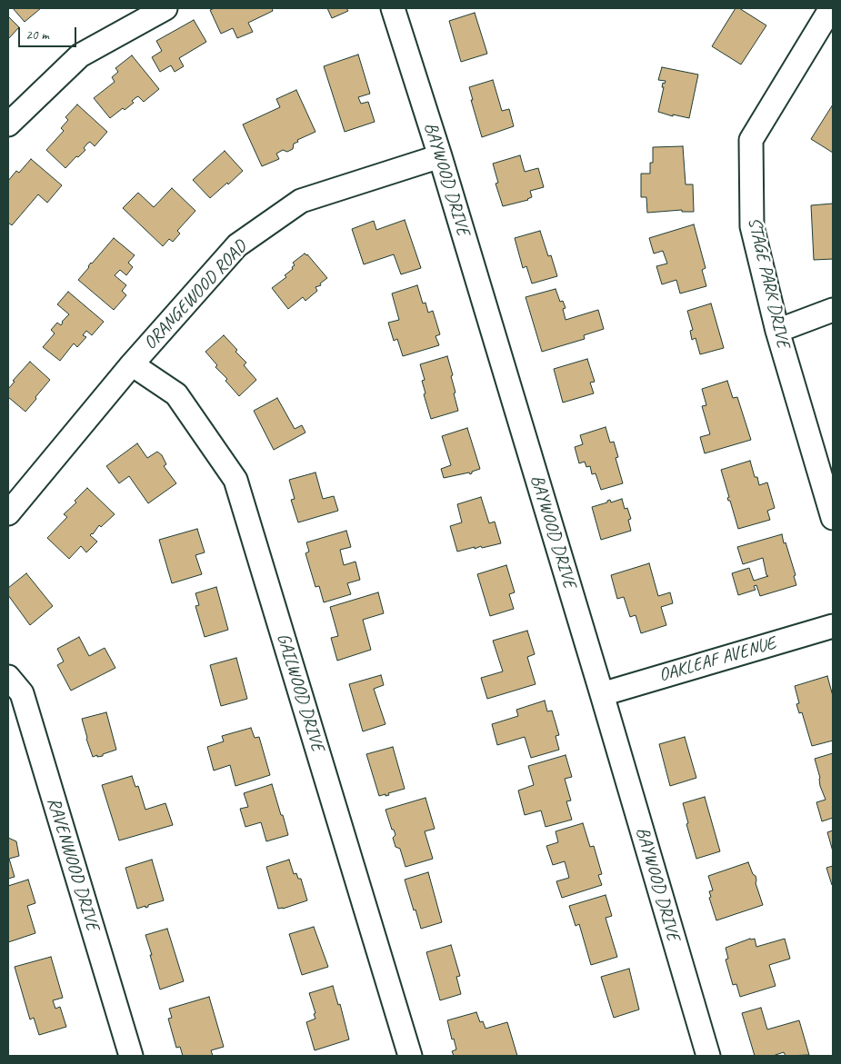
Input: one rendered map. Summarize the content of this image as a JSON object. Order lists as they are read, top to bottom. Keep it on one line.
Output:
{"streets":{"street":["BAYWOOD DRIVE","STAGE PARK DRIVE","ORANGEWOOD ROAD","OAKLEAF AVENUE","GAILWOOD DRIVE","RAVENWOOD DRIVE"]},"crossings":[["BAYWOOD DRIVE","ORANGEWOOD ROAD"],["BAYWOOD DRIVE","OAKLEAF AVENUE"],["ORANGEWOOD ROAD","GAILWOOD DRIVE"]],"scale_bar":"20 m"}
